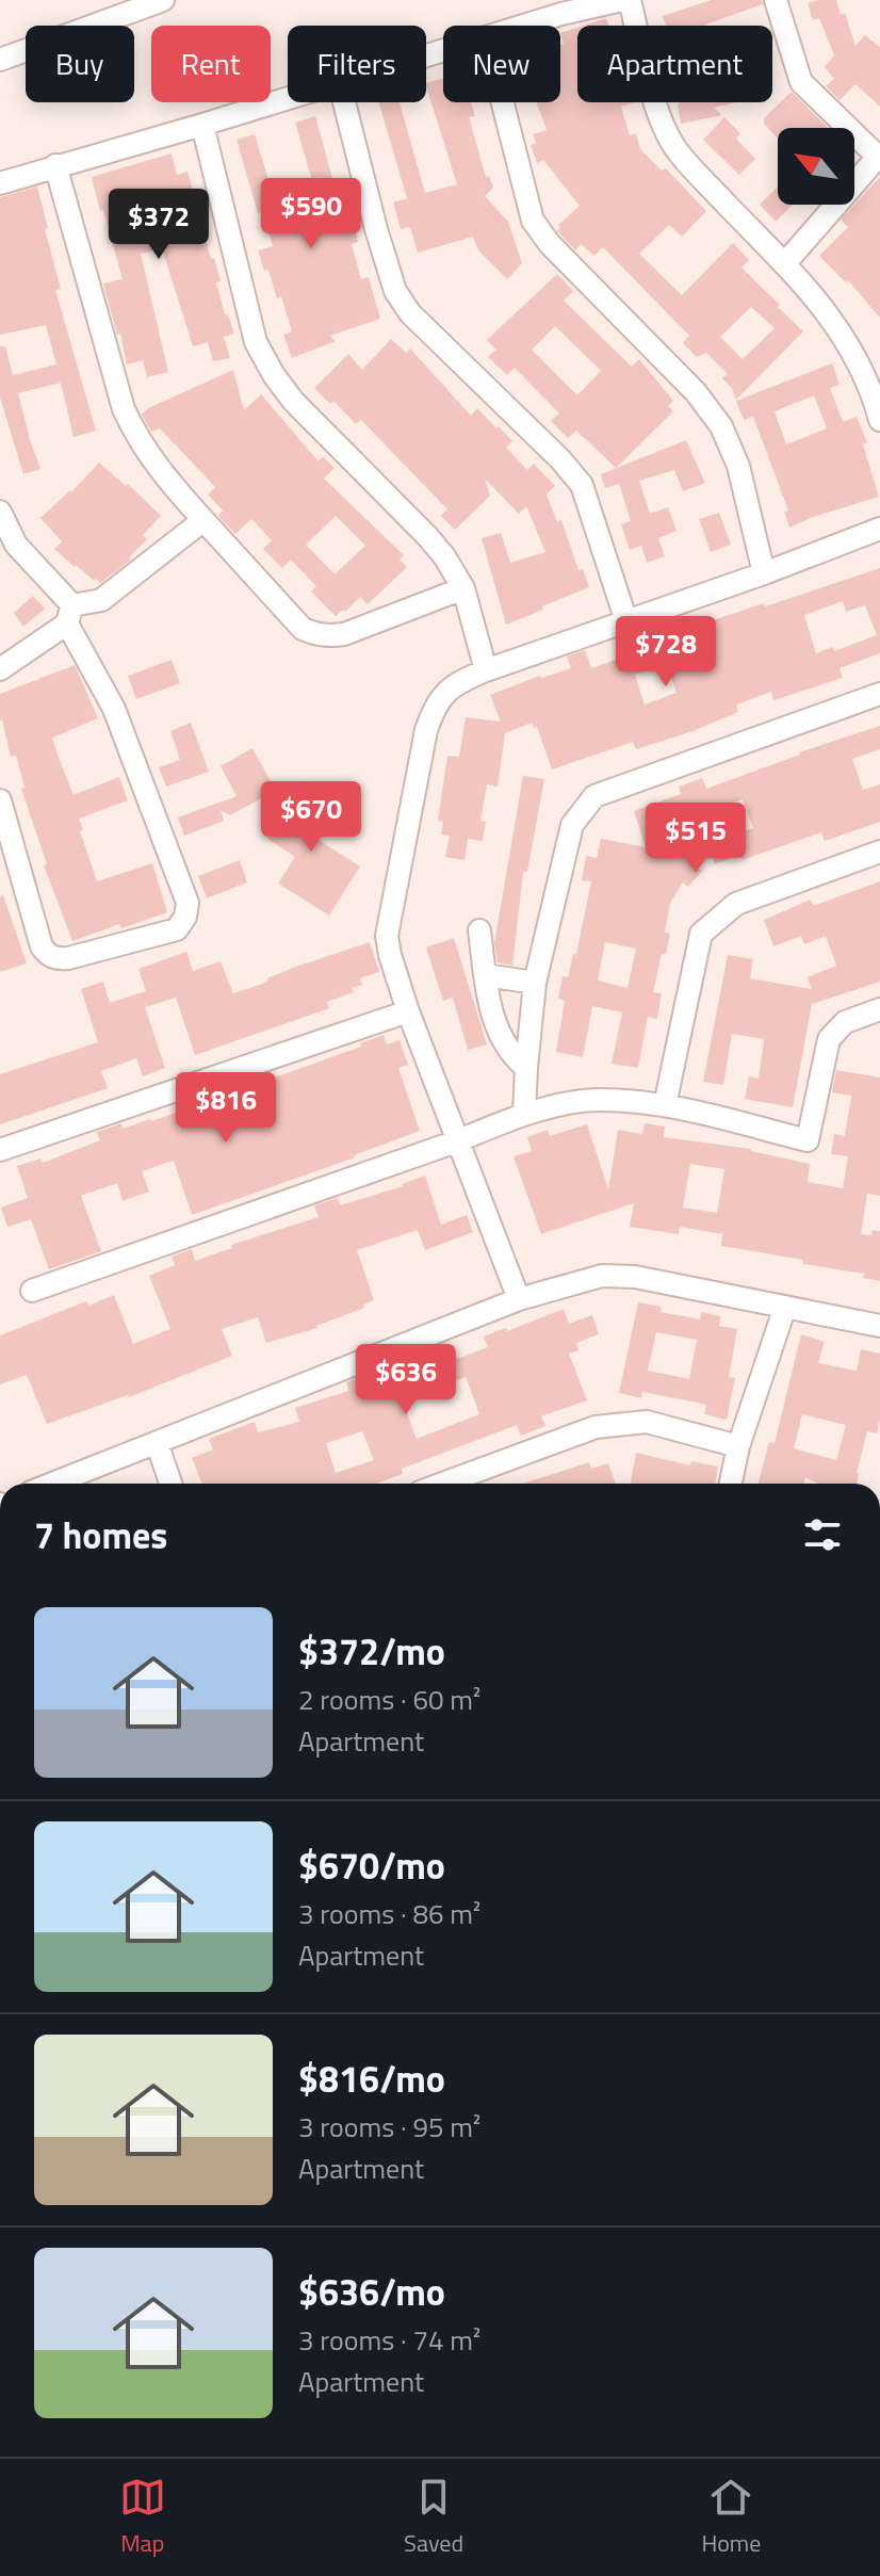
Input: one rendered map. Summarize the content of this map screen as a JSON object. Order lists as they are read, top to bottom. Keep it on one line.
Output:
{"north":"top left","page":{"chip":["Buy","Rent","Filters","New","Apartment"],"price":["$590","$372","$728","$670","$515","$816","$636"],"heading":"7 homes","list":[{"name":"$372/mo","note":"2 rooms · 60 m² · Apartment"},{"name":"$670/mo","note":"3 rooms · 86 m² · Apartment"},{"name":"$816/mo","note":"3 rooms · 95 m² · Apartment"},{"name":"$636/mo","note":"3 rooms · 74 m² · Apartment"}],"tabs":["Map","Saved","Home"]}}
